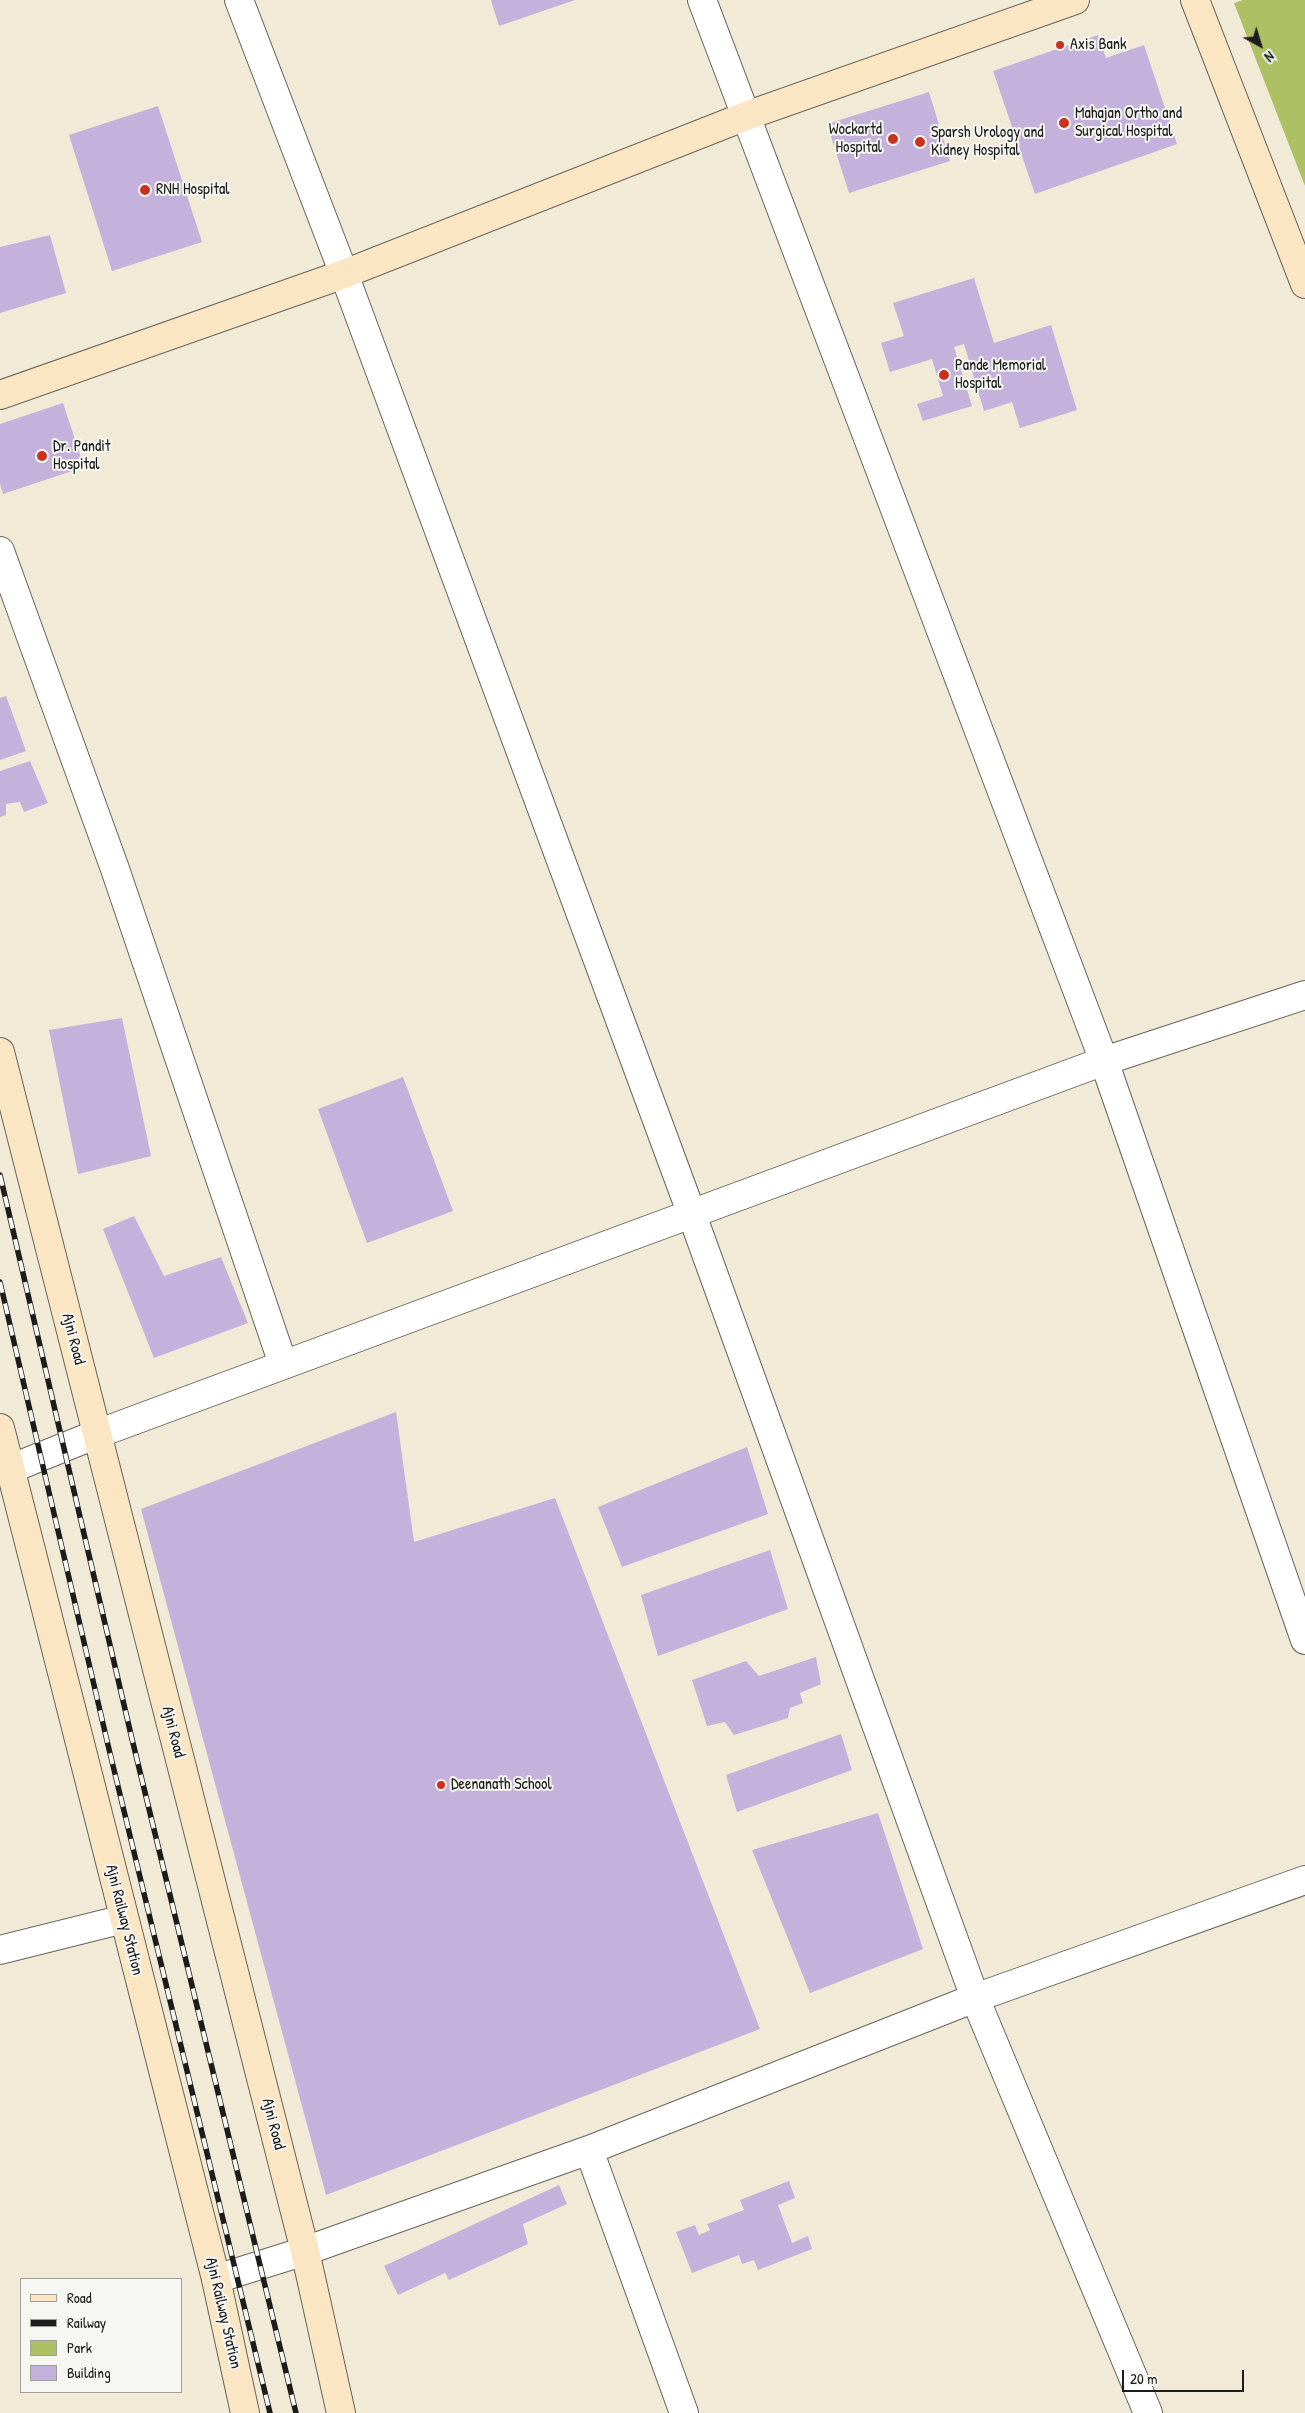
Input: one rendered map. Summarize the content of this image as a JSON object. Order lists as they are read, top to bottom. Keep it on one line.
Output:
{"streets":{"main road":["Ajni Road","Ajni Railway Station"]},"places":["Axis Bank","Mahajan Ortho and Surgical Hospital","Wockartd Hospital","Sparsh Urology and Kidney Hospital","RNH Hospital","Pande Memorial Hospital","Dr. Pandit Hospital","Deenanath School"],"legend":["Road","Railway","Park","Building"],"scale_bar":"20 m","north":"bottom right"}
